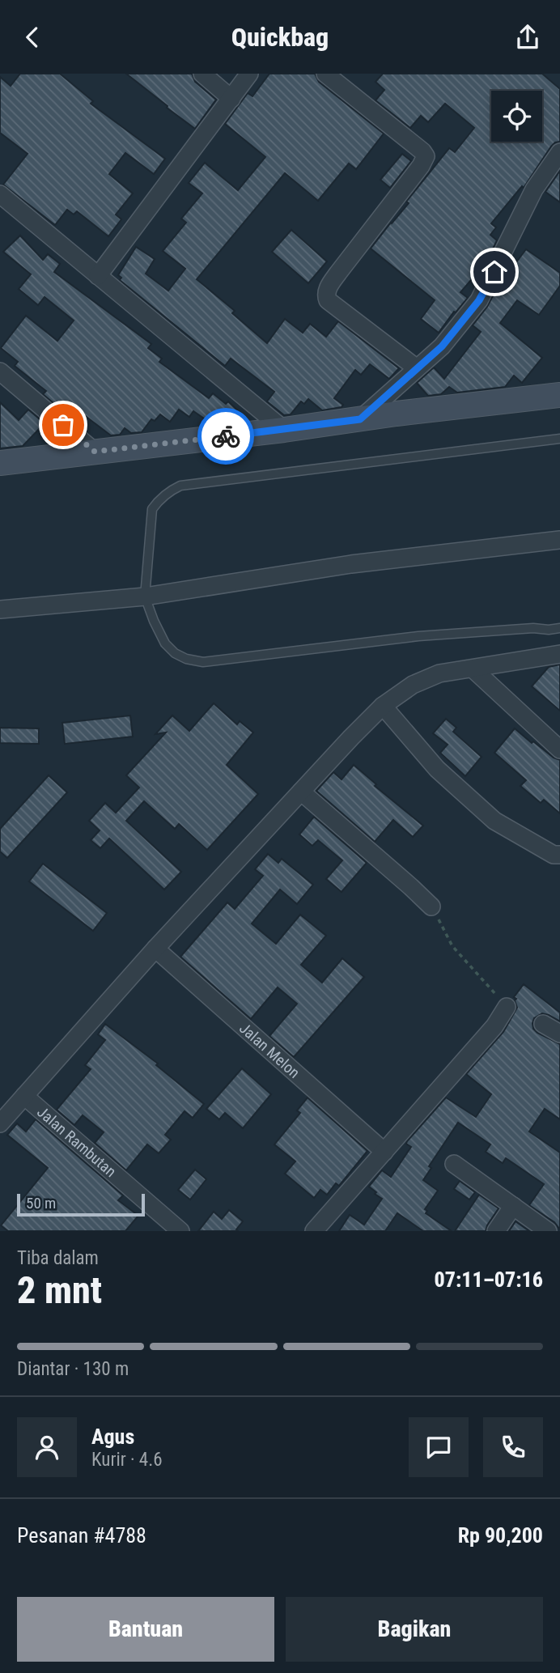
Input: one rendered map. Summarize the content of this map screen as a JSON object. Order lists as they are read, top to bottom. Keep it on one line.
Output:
{"streets":{"street":["Jalan Melon","Jalan Rambutan"]},"scale_bar":"50 m","page":{"header":"Quickbag","scale":"50 m","heading":["2 mnt","Tiba dalam","07:11–07:16"],"panel":["Agus","Kurir · 4.6","Pesanan #4788","Rp 90,200"],"bar":"Diantar · 130 m","buttons":["Bantuan","Bagikan"]}}
